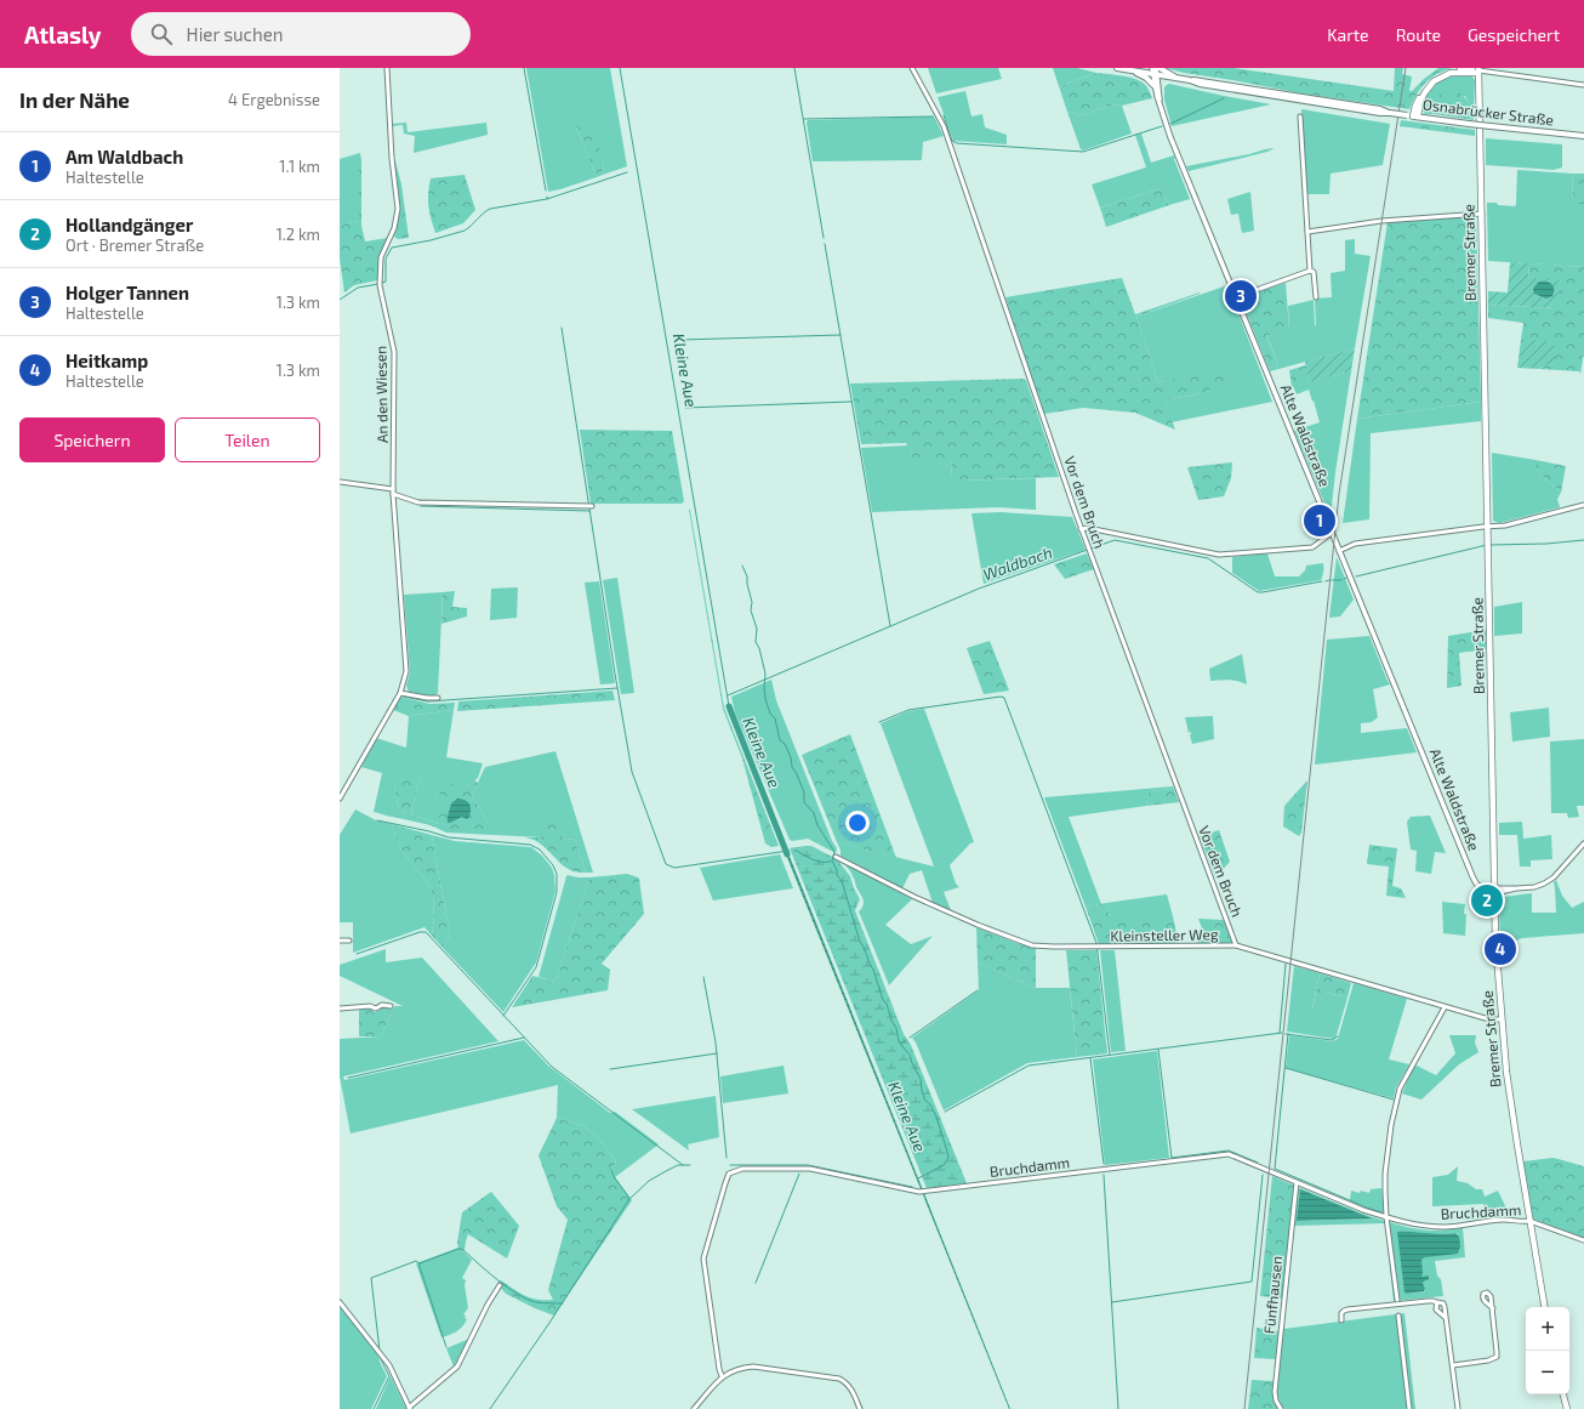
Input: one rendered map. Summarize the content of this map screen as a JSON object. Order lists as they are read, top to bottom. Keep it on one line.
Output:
{"streets":{"main road":["Osnabrücker Straße","Bremer Straße"],"street":["An den Wiesen","Alte Waldstraße","Vor dem Bruch","Kleinsteller Weg","Bruchdamm","Fünfhausen"]},"crossings":[["Osnabrücker Straße","Alte Waldstraße"],["Bremer Straße","Alte Waldstraße"],["Bremer Straße","Kleinsteller Weg"],["Bremer Straße","Bruchdamm"],["Vor dem Bruch","Kleinsteller Weg"],["Bruchdamm","Fünfhausen"]],"water":["Kleine Aue","Waldbach"],"page":{"header":"Atlasly","search":"Hier suchen","nav":["Karte","Route","Gespeichert"],"heading":["In der Nähe","4 Ergebnisse"],"list":[{"mark":"1","name":"Am Waldbach","note":"Haltestelle","value":"1.1 km"},{"mark":"2","name":"Hollandgänger","note":"Ort · Bremer Straße","value":"1.2 km"},{"mark":"3","name":"Holger Tannen","note":"Haltestelle","value":"1.3 km"},{"mark":"4","name":"Heitkamp","note":"Haltestelle","value":"1.3 km"}],"pins":["3","1","2","4"],"buttons":["Speichern","Teilen"],"map_buttons":["+","−"]}}
